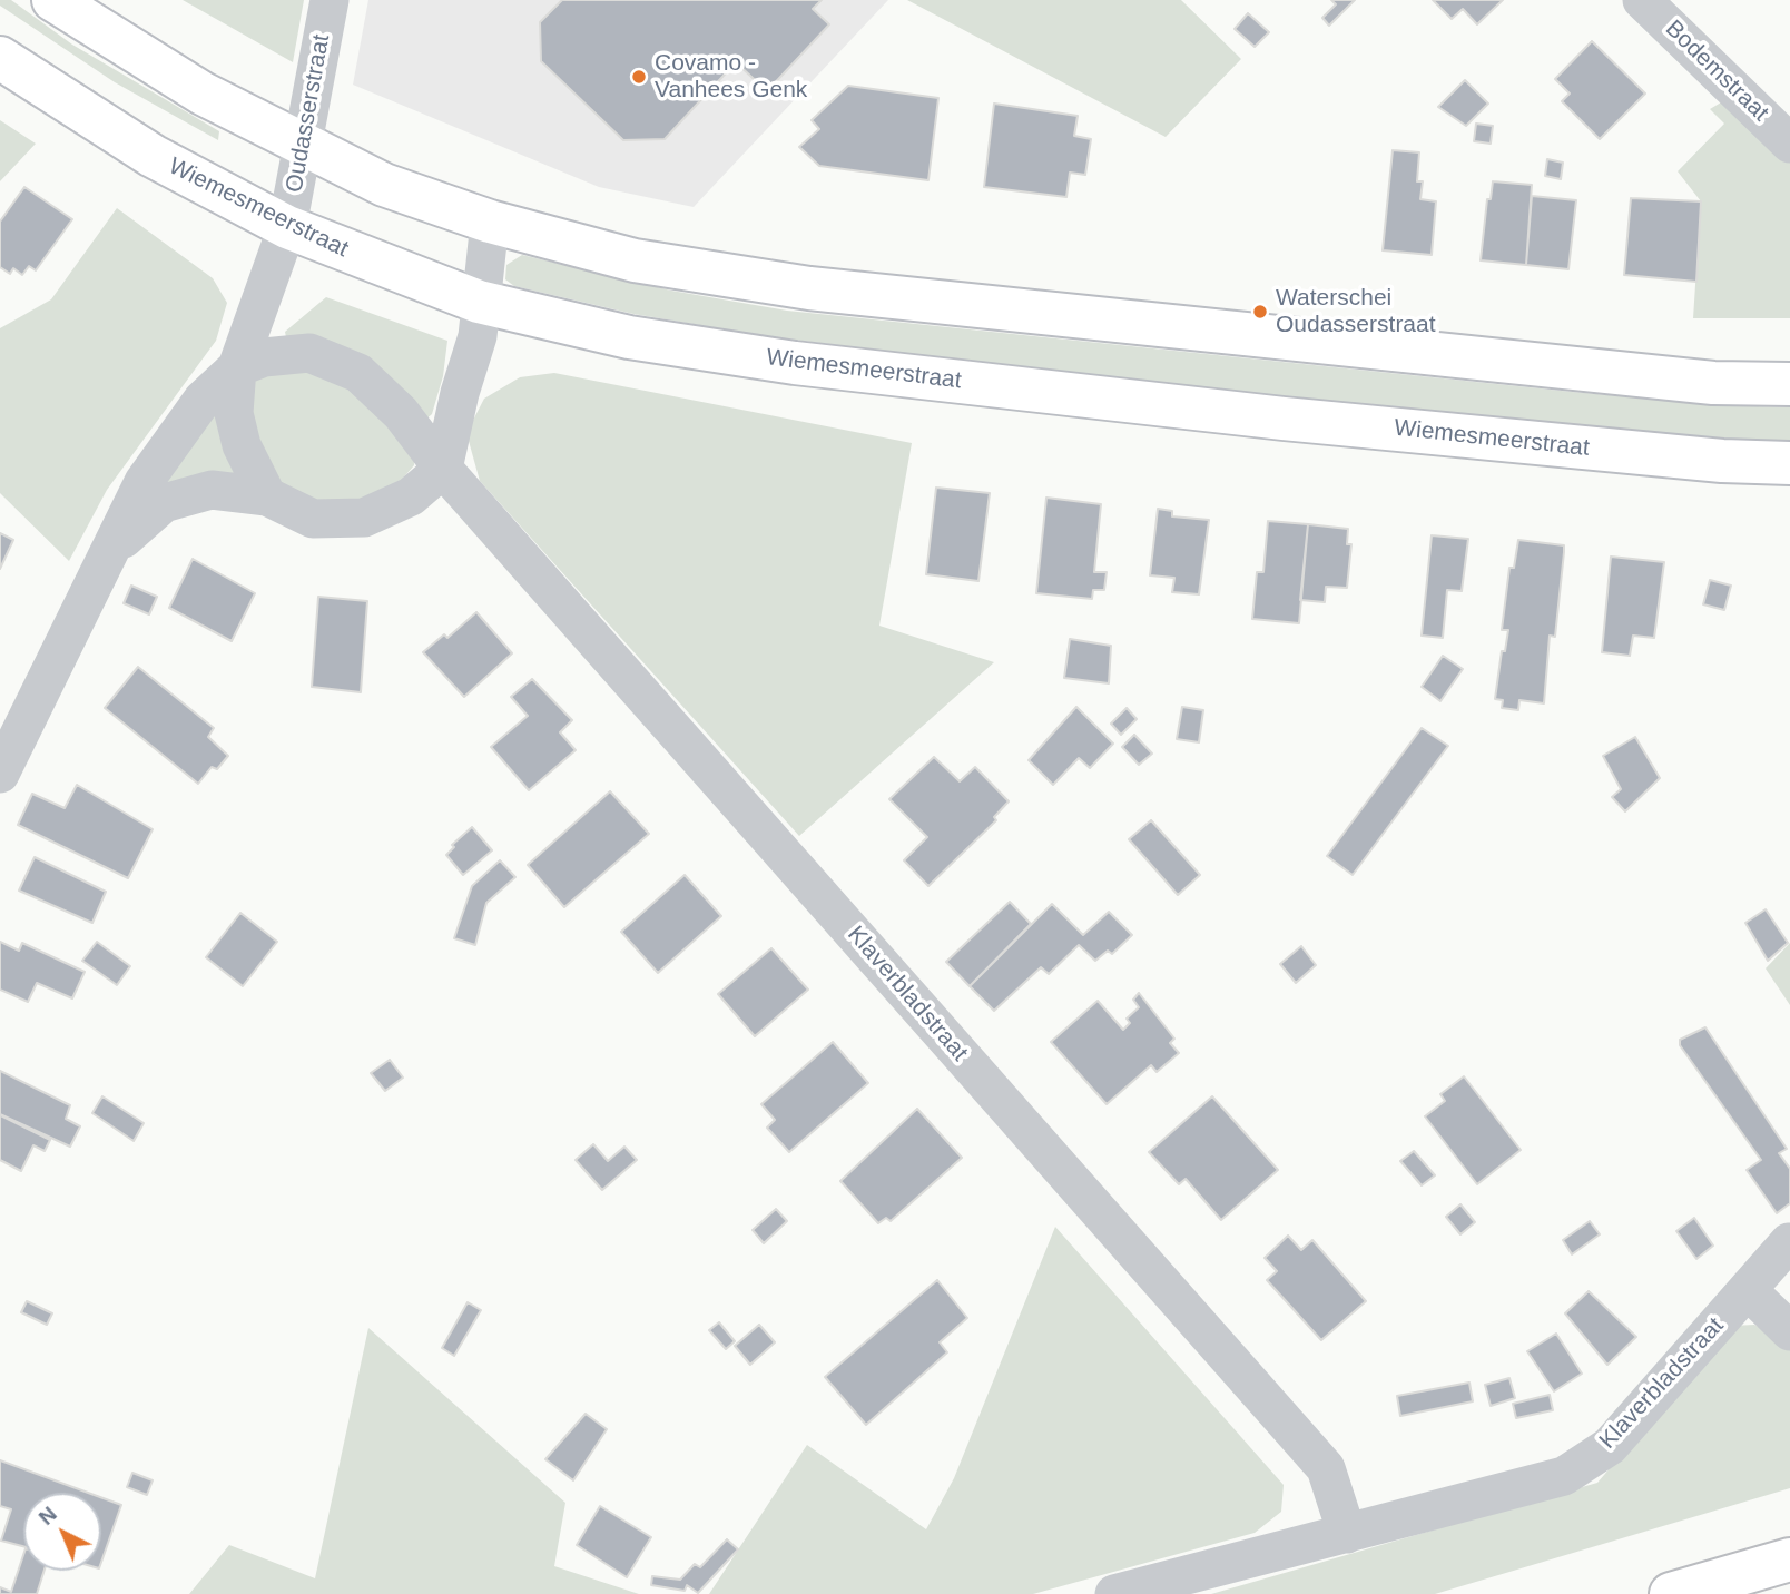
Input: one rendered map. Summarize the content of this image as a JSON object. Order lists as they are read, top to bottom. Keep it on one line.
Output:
{"streets":{"main road":["Wiemesmeerstraat"],"street":["Bodemstraat","Oudasserstraat","Klaverbladstraat"]},"crossings":[["Oudasserstraat","Wiemesmeerstraat"],["Oudasserstraat","Klaverbladstraat"]],"places":["Covamo - Vanhees Genk","Waterschei Oudasserstraat"],"north":"top left"}
